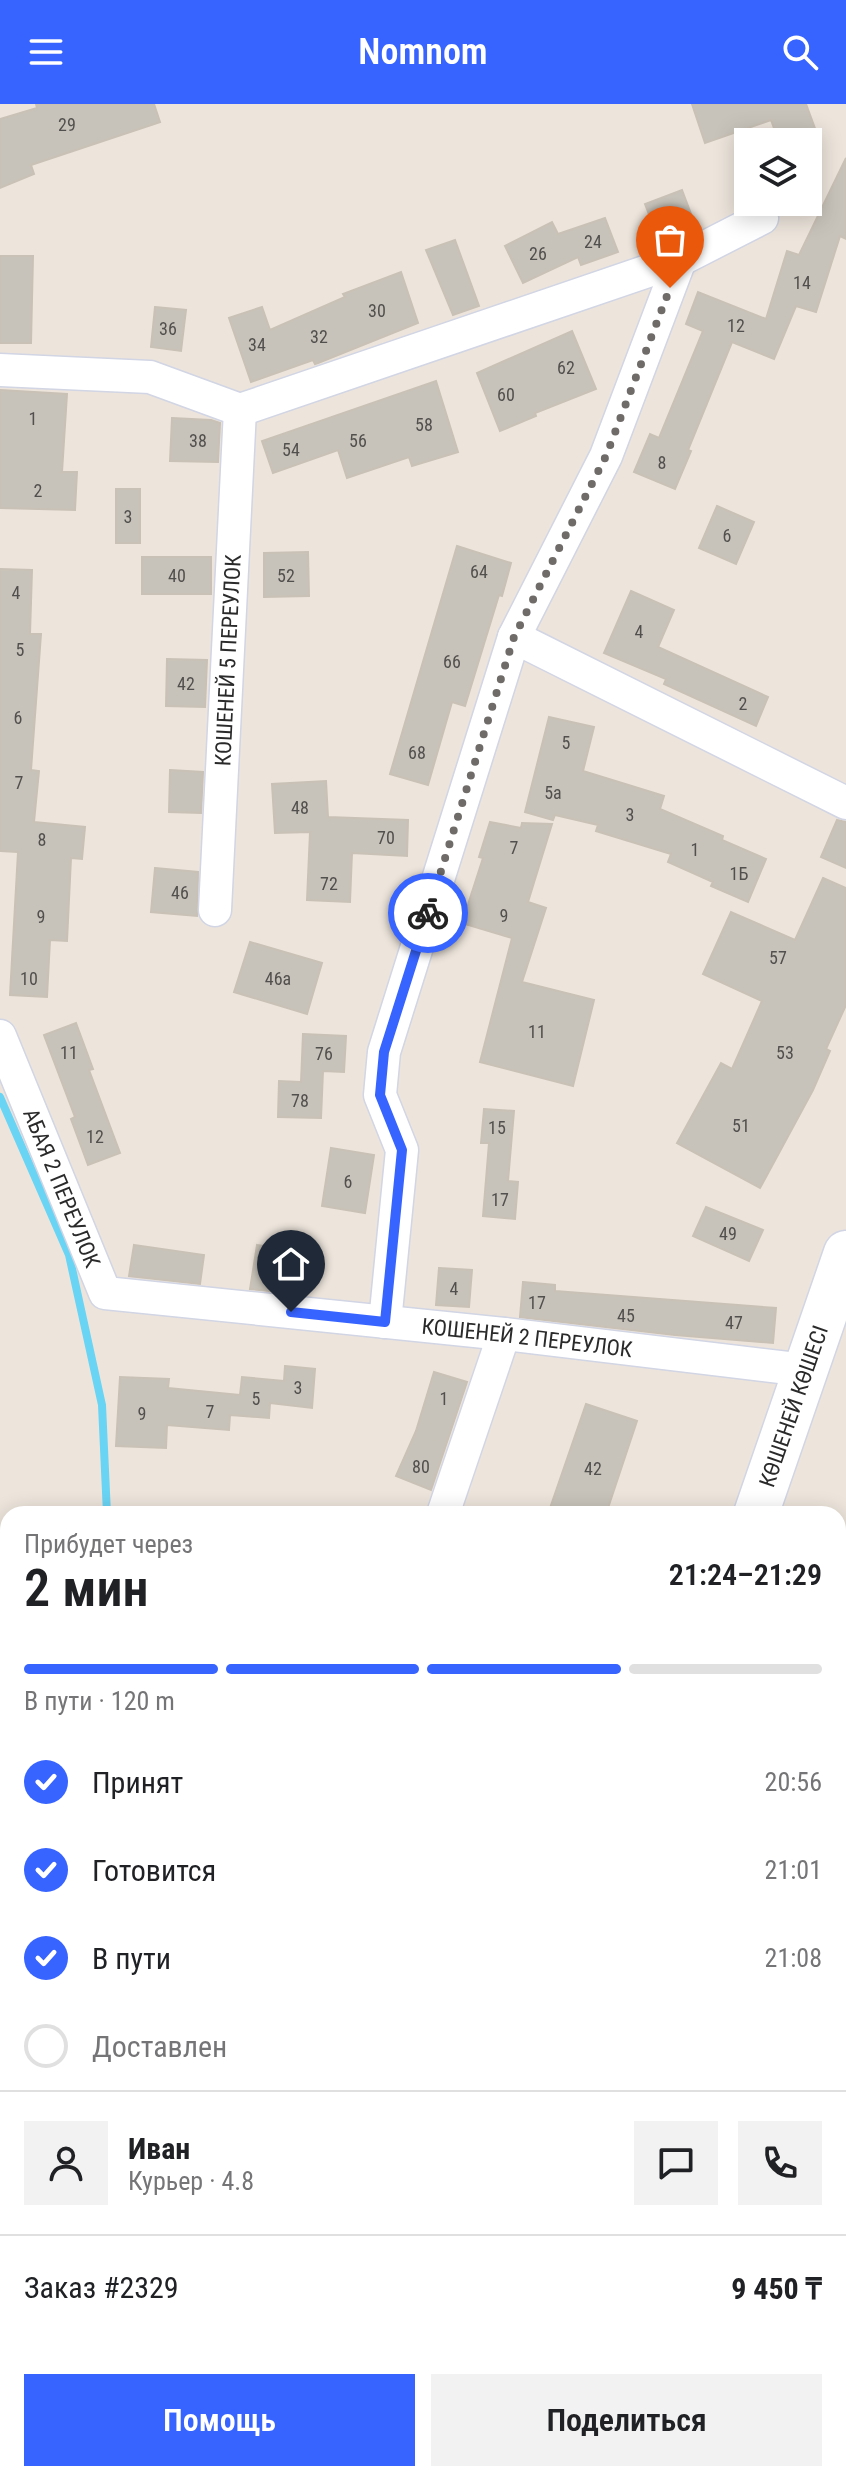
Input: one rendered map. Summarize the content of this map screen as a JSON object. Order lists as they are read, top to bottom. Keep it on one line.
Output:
{"streets":{"main road":["КӨШЕНЕЙ КӨШЕСІ"],"street":["КОШЕНЕЙ 5 ПЕРЕУЛОК","АБАЯ 2 ПЕРЕУЛОК","КОШЕНЕЙ 2 ПЕРЕУЛОК"]},"crossings":[["АБАЯ 2 ПЕРЕУЛОК","КОШЕНЕЙ 2 ПЕРЕУЛОК"],["КОШЕНЕЙ 2 ПЕРЕУЛОК","КӨШЕНЕЙ КӨШЕСІ"]],"house_numbers":["29","24","26","14","30","12","36","32","34","62","60","1","58","38","56","54","8","2","3","6","64","40","52","4","4","5","66","42","2","6","5","68","7","5а","48","3","70","8","7","1","1Б","72","46","9","9","57","10","46а","11","11","53","76","78","51","15","12","6","17","49","4","17","45","47","3","5","1","7","9","80","42"],"page":{"header":"Nomnom","heading":["2 мин","Прибудет через","21:24–21:29"],"panel":["Иван","Курьер · 4.8","Заказ #2329","9 450 ₸"],"bar":"В пути · 120 m","list":[["Принят","20:56"],["Готовится","21:01"],["В пути","21:08"],"Доставлен"],"buttons":["Помощь","Поделиться"]}}
